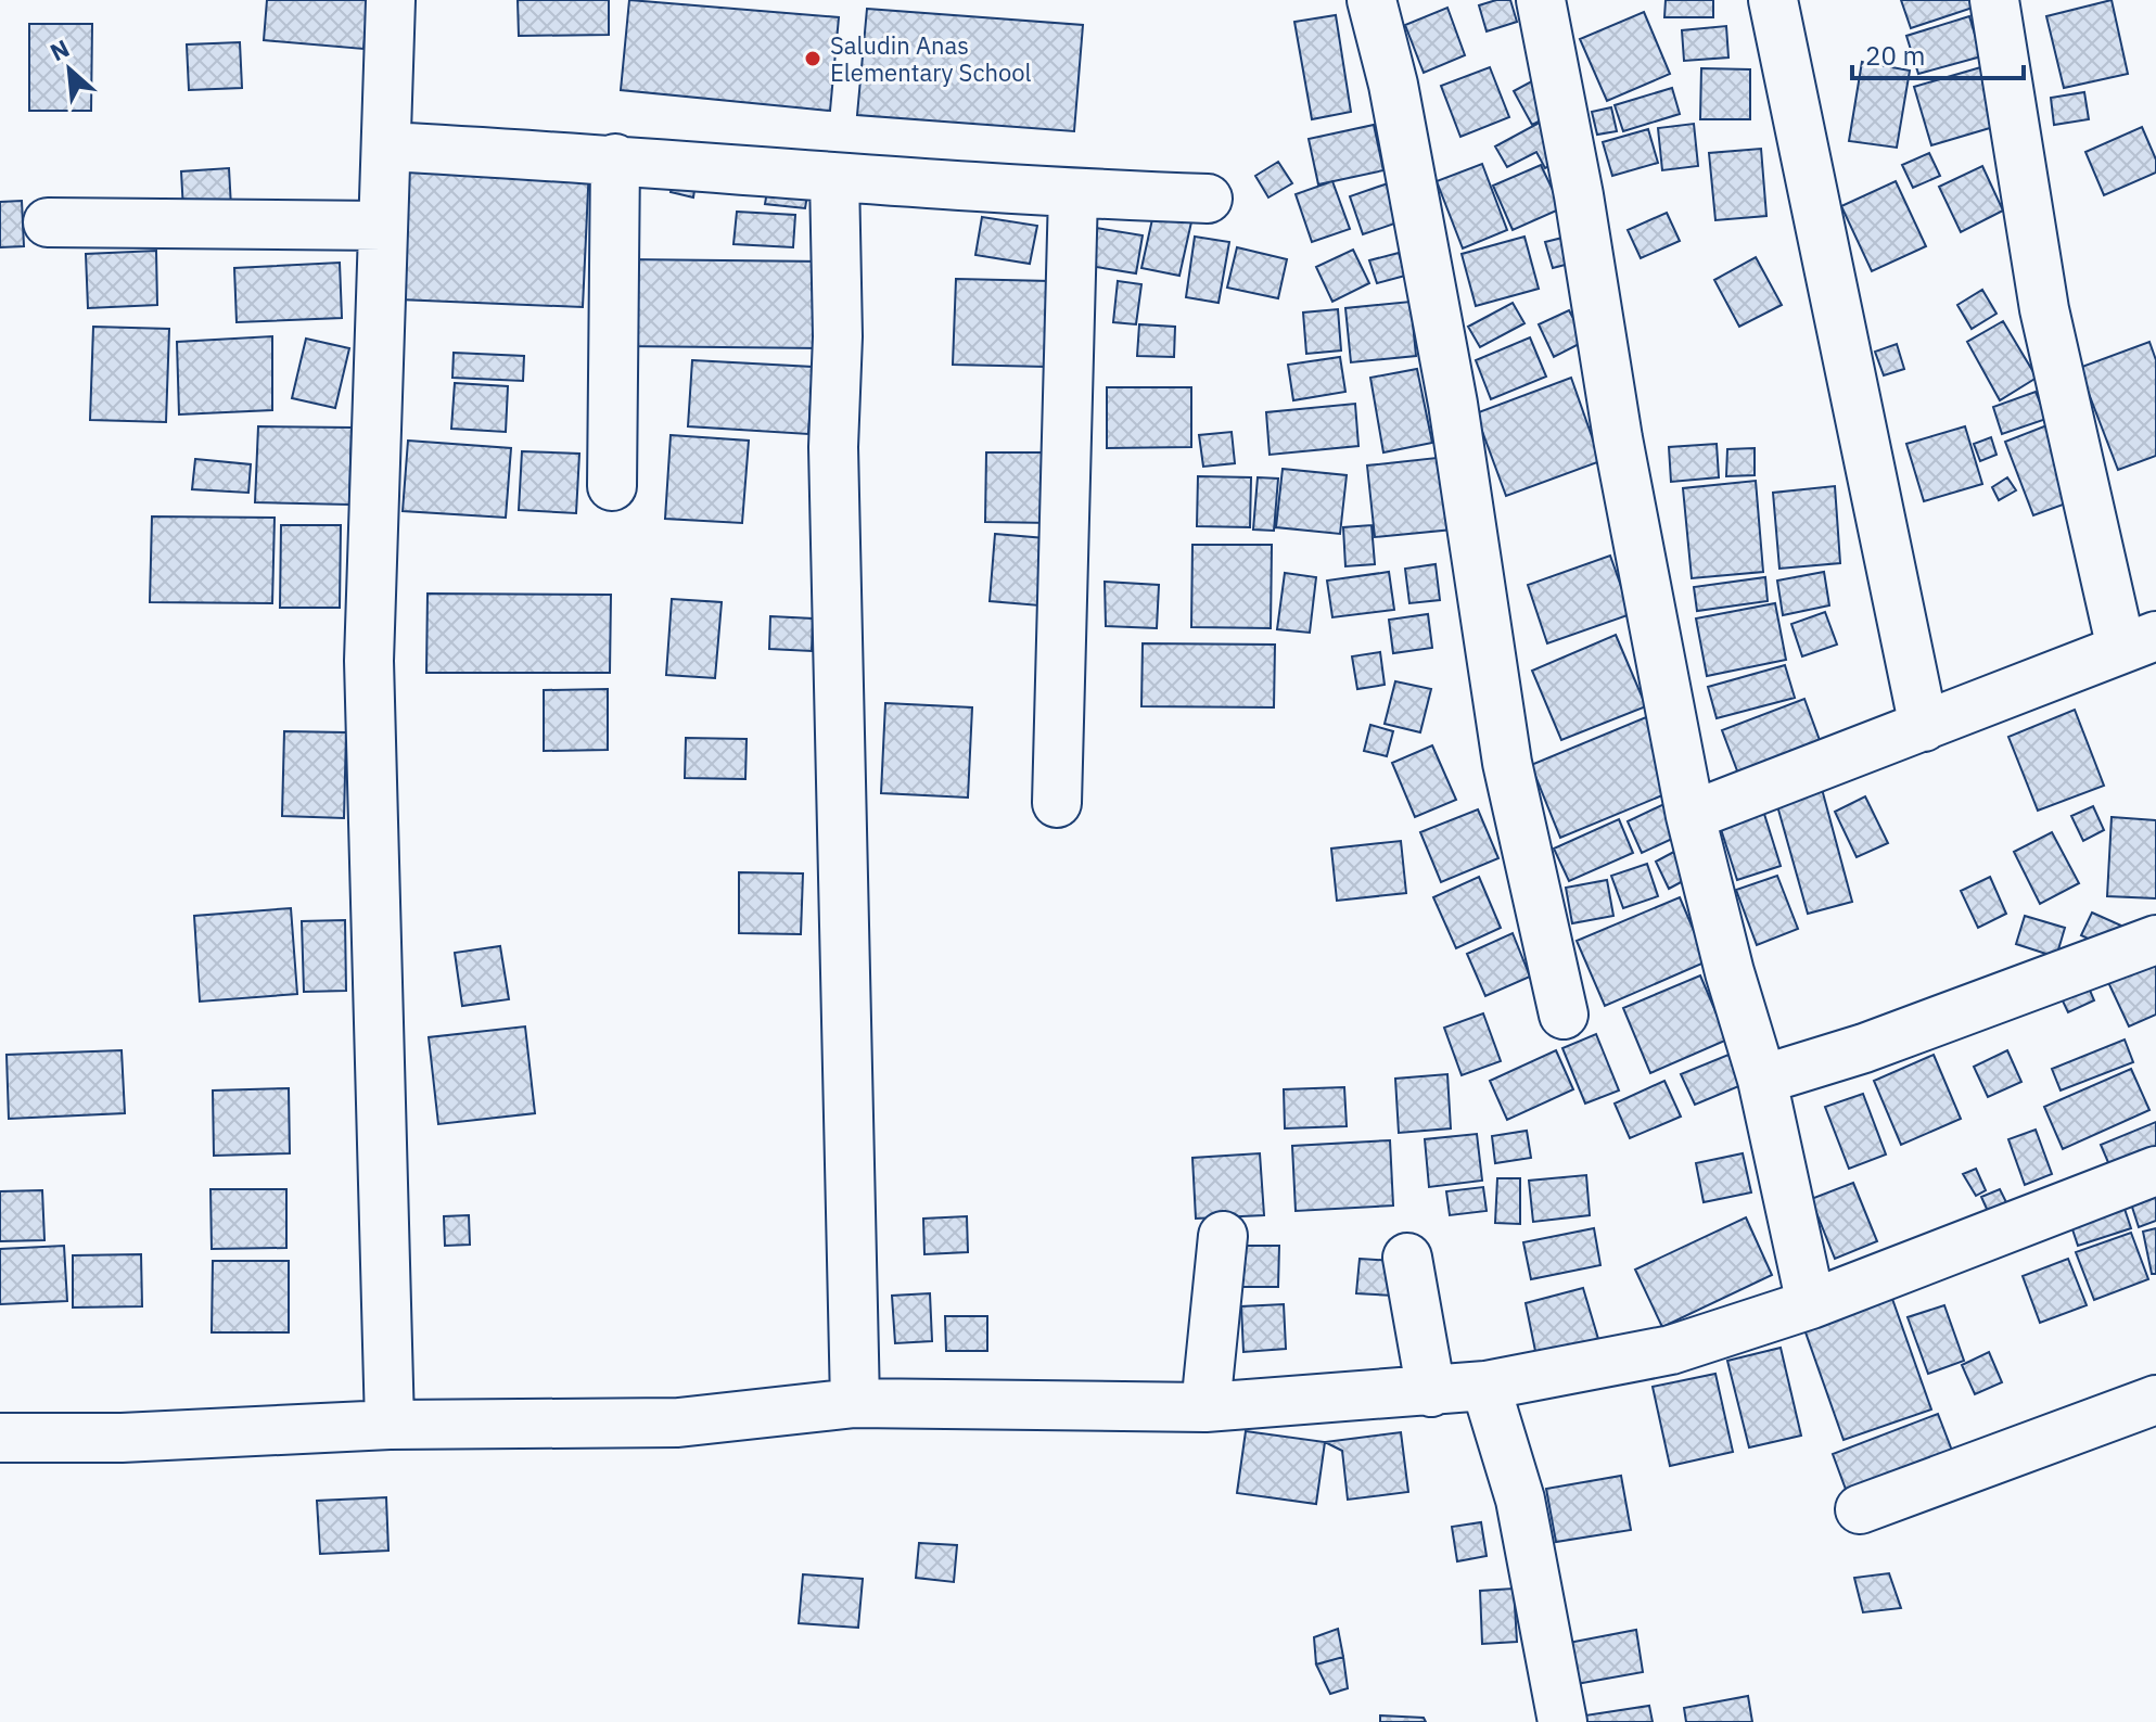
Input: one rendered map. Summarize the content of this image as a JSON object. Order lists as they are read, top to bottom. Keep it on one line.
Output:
{"places":["Saludin Anas Elementary School"],"scale_bar":"20 m","north":"top left"}
